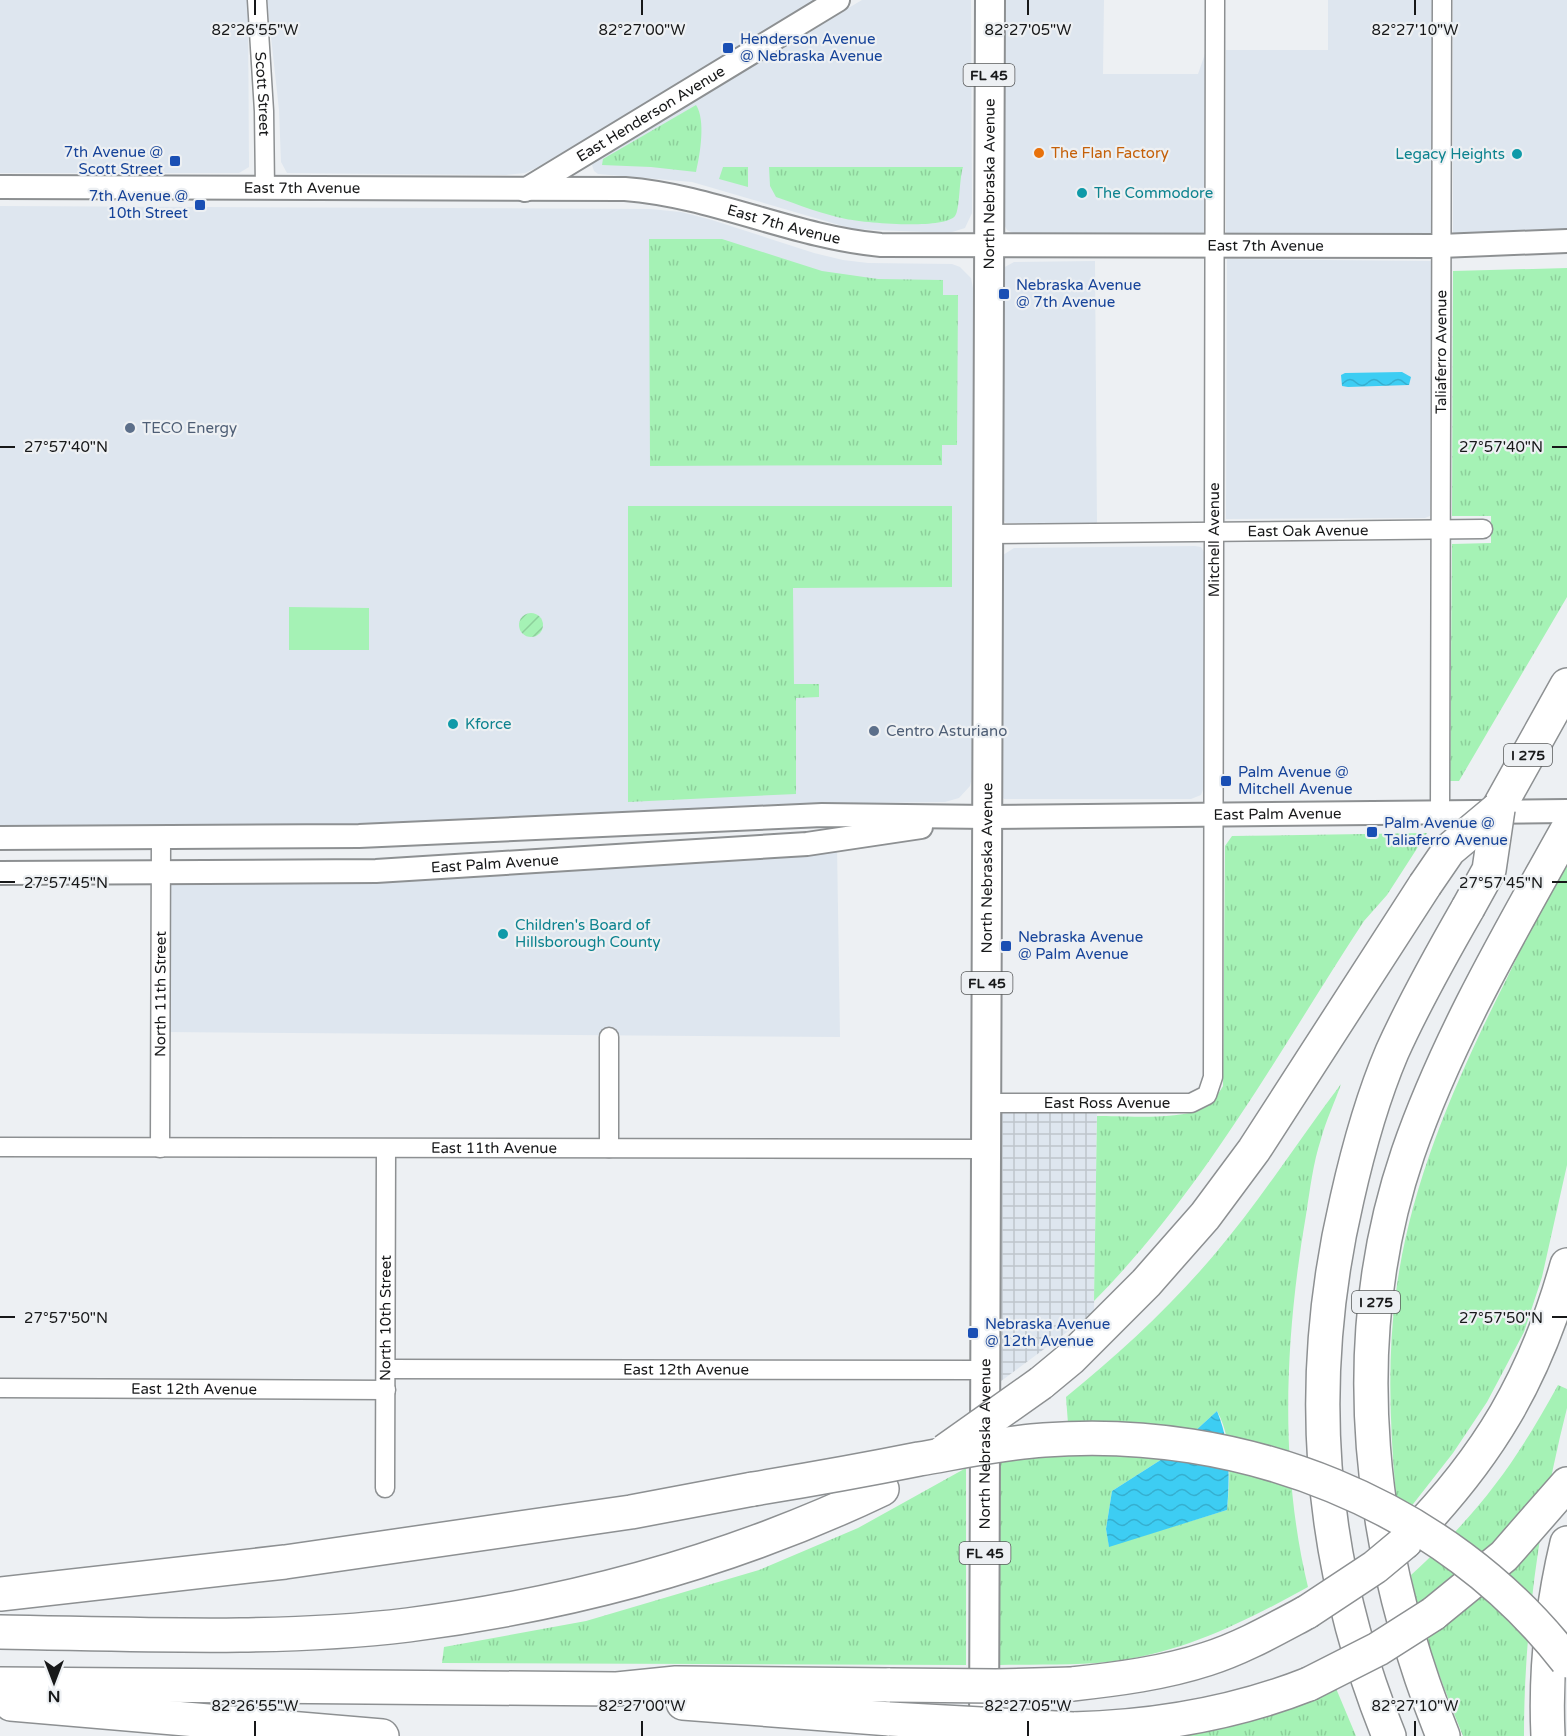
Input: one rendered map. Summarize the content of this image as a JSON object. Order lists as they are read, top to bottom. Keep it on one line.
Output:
{"streets":{"highway":["I 275"],"main road":["FL 45","North Nebraska Avenue"],"street":["Scott Street","East Henderson Avenue","East 7th Avenue","Taliaferro Avenue","East Oak Avenue","Mitchell Avenue","East Palm Avenue","North 11th Street","East Ross Avenue","East 11th Avenue","North 10th Street","East 12th Avenue"]},"crossings":[["Scott Street","East 7th Avenue"],["East Henderson Avenue","East 7th Avenue"],["North Nebraska Avenue","East 7th Avenue"],["North Nebraska Avenue","East Oak Avenue"],["North Nebraska Avenue","East Palm Avenue"],["North Nebraska Avenue","East Ross Avenue"],["North Nebraska Avenue","East 11th Avenue"],["North Nebraska Avenue","East 12th Avenue"],["East 7th Avenue","Taliaferro Avenue"],["East 7th Avenue","Mitchell Avenue"],["Taliaferro Avenue","East Oak Avenue"],["Taliaferro Avenue","East Palm Avenue"],["East Oak Avenue","Mitchell Avenue"],["Mitchell Avenue","East Palm Avenue"],["Mitchell Avenue","East Ross Avenue"],["East Palm Avenue","North 11th Street"],["North 11th Street","East 11th Avenue"],["East 11th Avenue","North 10th Street"],["North 10th Street","East 12th Avenue"]],"places":{"transit":["Henderson Avenue @ Nebraska Avenue","7th Avenue @ Scott Street","7th Avenue @ 10th Street","Nebraska Avenue @ 7th Avenue","Palm Avenue @ Mitchell Avenue","Palm Avenue @ Taliaferro Avenue","Nebraska Avenue @ Palm Avenue","Nebraska Avenue @ 12th Avenue"],"other":["The Flan Factory","Legacy Heights","The Commodore","TECO Energy","Kforce","Centro Asturiano","Children's Board of Hillsborough County"]},"north":"bottom","coordinates":["82°26'55\"W","82°27'00\"W","82°27'05\"W","82°27'10\"W","27°57'40\"N","27°57'45\"N","27°57'50\"N"]}
